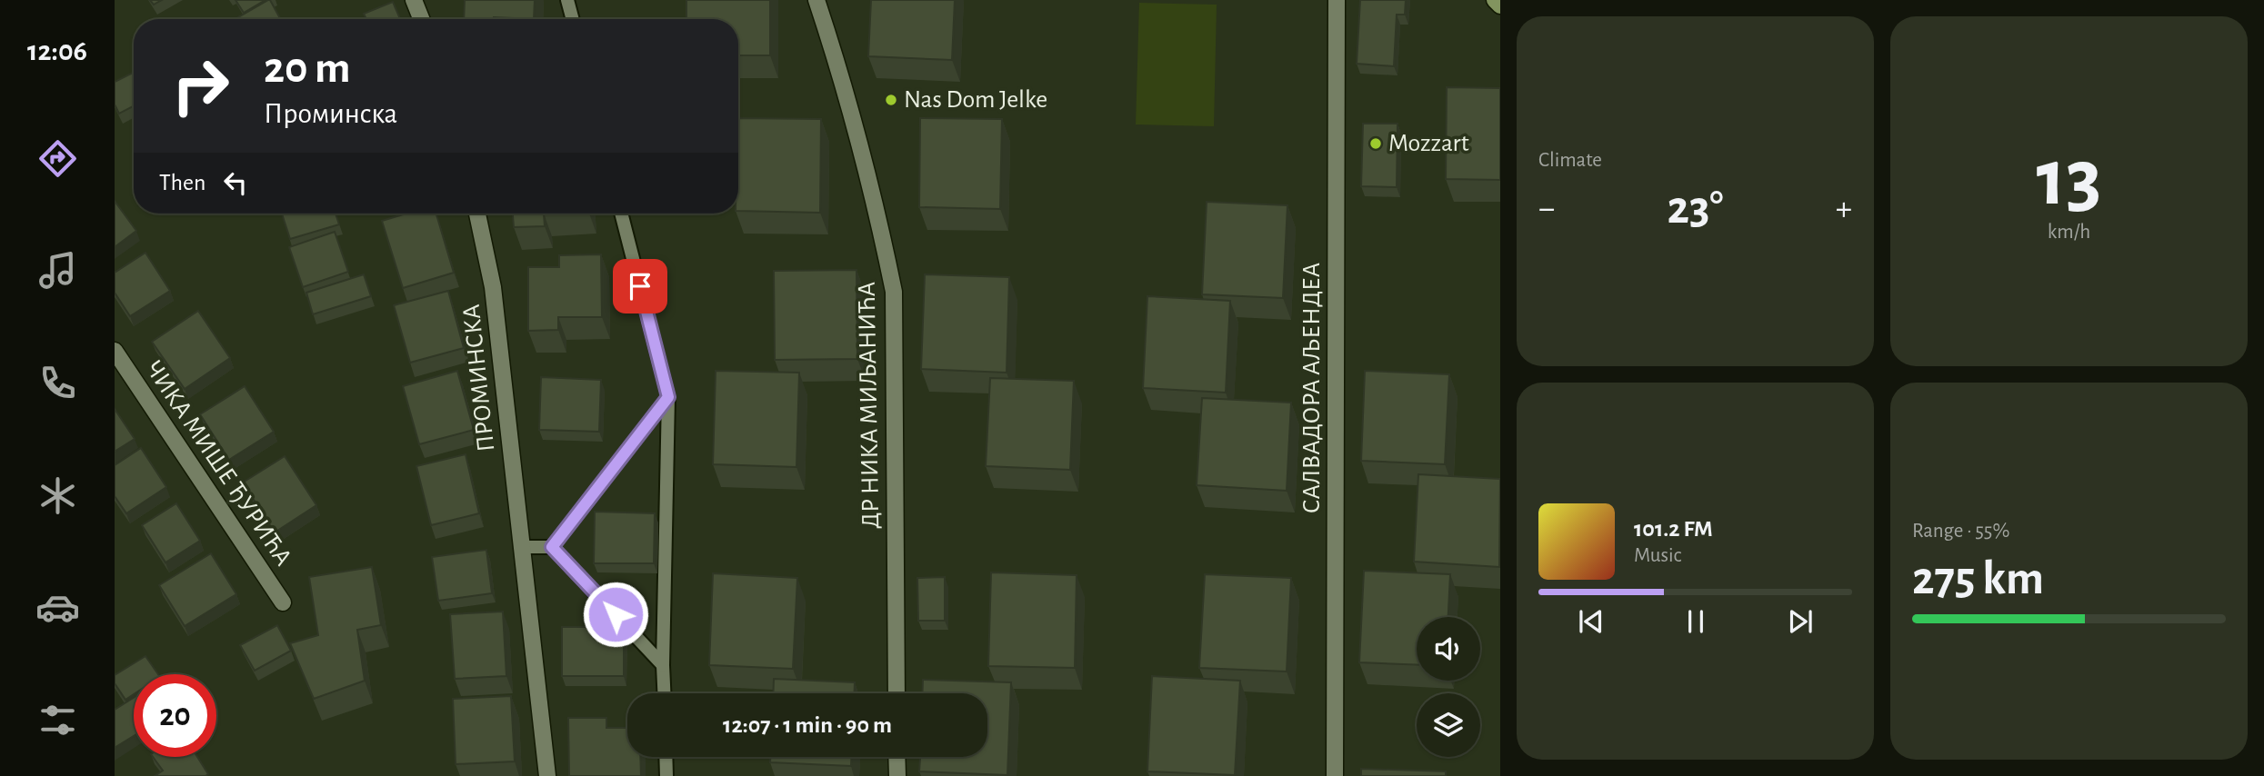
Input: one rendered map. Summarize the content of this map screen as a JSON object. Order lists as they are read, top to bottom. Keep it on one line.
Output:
{"streets":{"street":["ПРОМИНСКА","САЛВАДОРА АЉЕНДЕА","ДР НИКА МИЉАНИЋА","ЧИКА МИШЕ ЂУРИЋА"]},"places":["Nas Dom Jelke","Mozzart"],"page":{"tabs":"12:06","tile":["Climate",["13","km/h"],["Range · 55%","275 km"]],"turn":["20 m","Проминска"],"then":"Then","heat":["−","23°","+"],"song":["101.2 FM","Music"],"limit":"20","trip":"12:07 · 1 min · 90 m"}}
